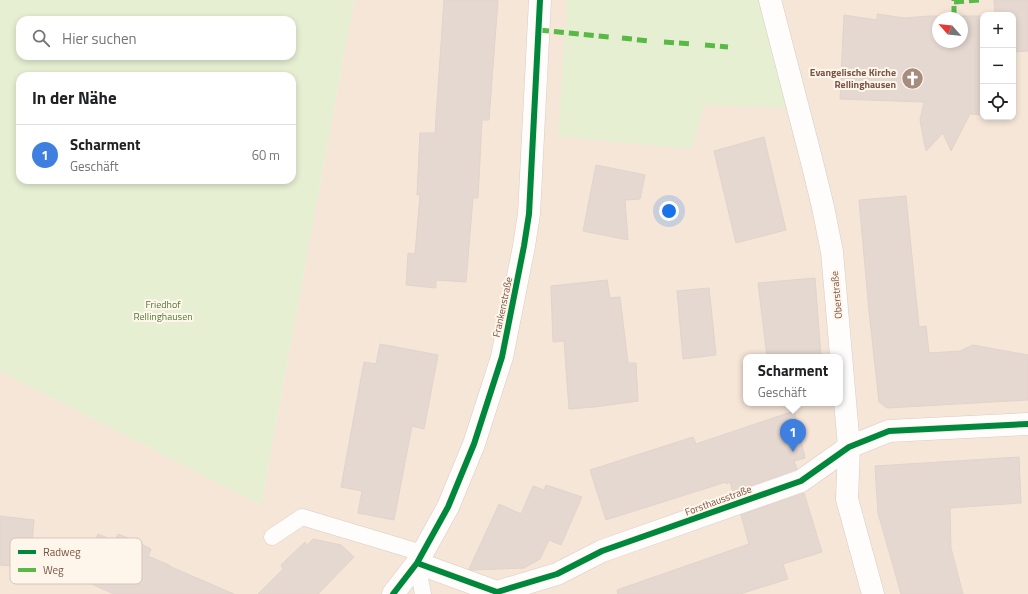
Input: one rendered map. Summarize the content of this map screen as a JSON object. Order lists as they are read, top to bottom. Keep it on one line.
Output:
{"streets":{"street":["Oberstraße","Frankenstraße","Forsthausstraße"]},"crossings":[["Oberstraße","Forsthausstraße"],["Frankenstraße","Forsthausstraße"]],"parks":["Friedhof Rellinghausen"],"places":{"church":["Evangelische Kirche Rellinghausen"]},"legend":["Radweg","Weg"],"north":"top left","page":{"map_buttons":["+","−"],"search":"Hier suchen","heading":"In der Nähe","list":[{"mark":"1","name":"Scharment","note":"Geschäft","value":"60 m"}],"popup":["Scharment","Geschäft"],"pins":"1"}}
